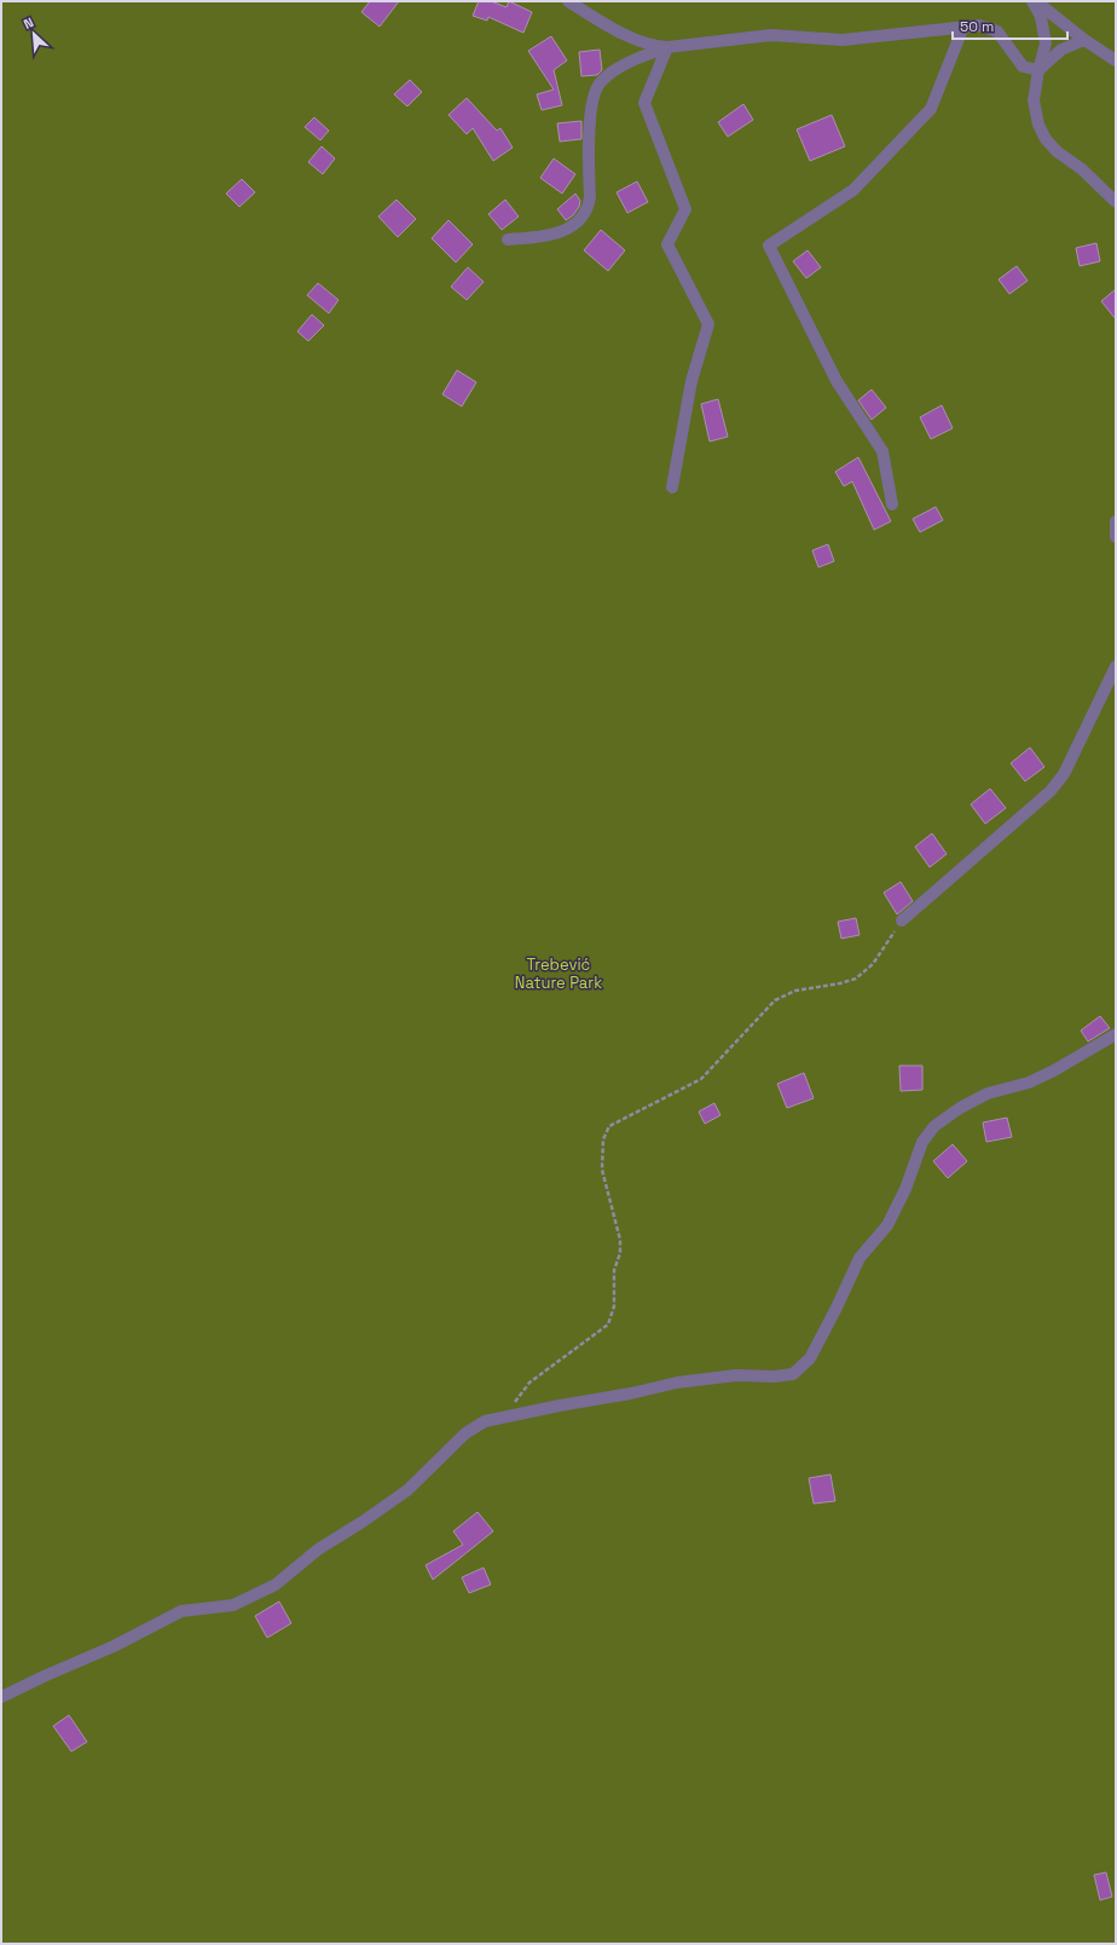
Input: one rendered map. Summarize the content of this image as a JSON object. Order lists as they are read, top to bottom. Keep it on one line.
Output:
{"parks":["Trebević Nature Park"],"scale_bar":"50 m","north":"top left"}
